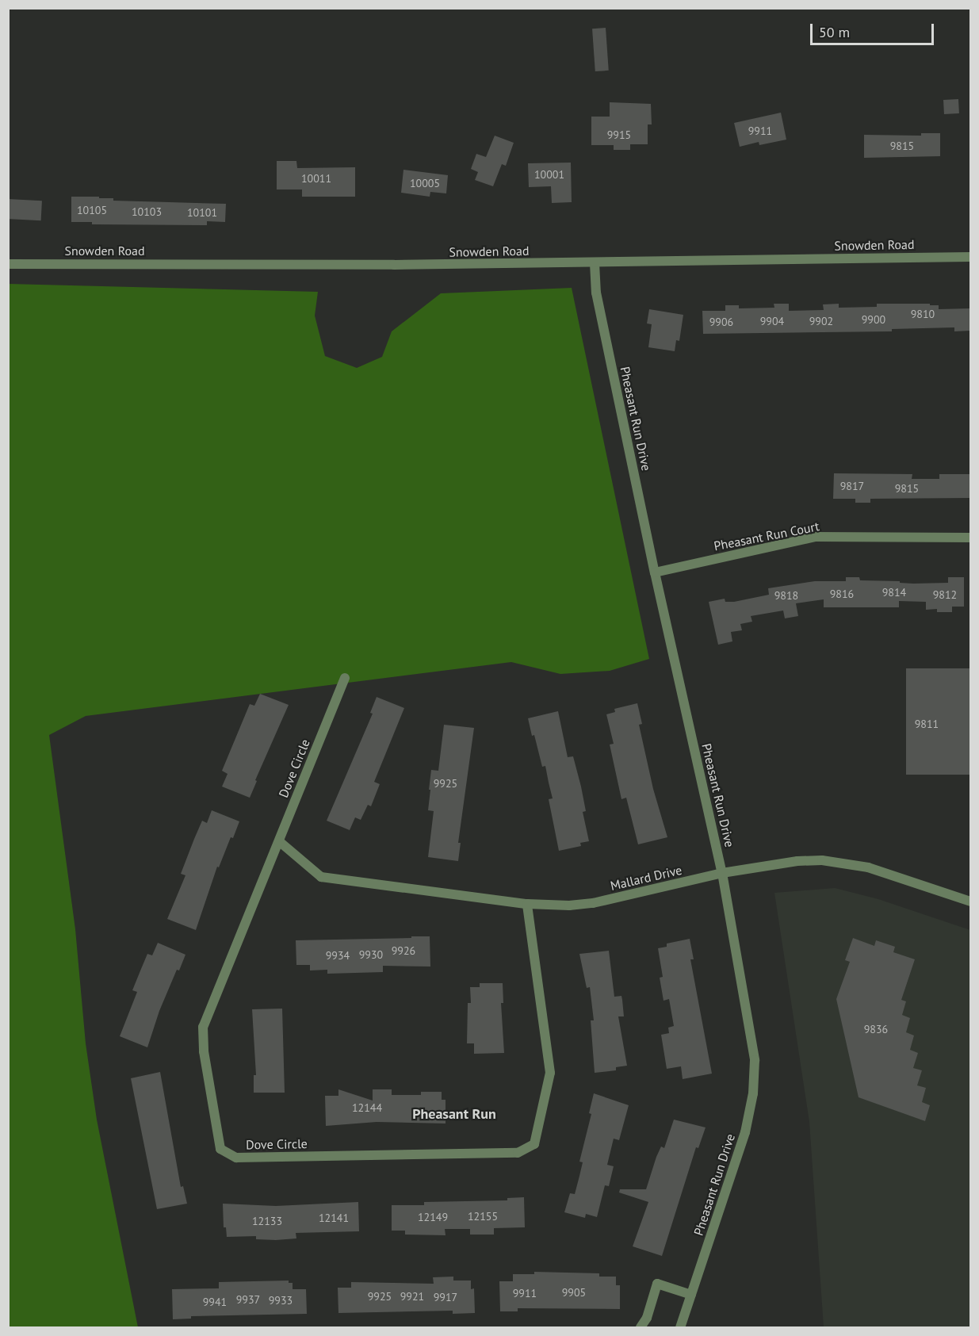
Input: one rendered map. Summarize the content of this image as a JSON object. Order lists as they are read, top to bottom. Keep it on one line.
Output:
{"streets":{"street":["Snowden Road","Pheasant Run Drive","Pheasant Run Court","Dove Circle","Mallard Drive"]},"crossings":[["Snowden Road","Pheasant Run Drive"],["Pheasant Run Drive","Pheasant Run Court"],["Pheasant Run Drive","Mallard Drive"],["Dove Circle","Mallard Drive"]],"districts":["Pheasant Run"],"house_numbers":["9911","9915","9815","10001","10011","10005","10105","10103","10101","9810","9900","9904","9902","9906","9817","9815","9814","9816","9812","9818","9811","9925","9926","9930","9934","9836","12144","12155","12149","12141","12133","9905","9911","9925","9921","9917","9937","9933","9941"],"scale_bar":"50 m"}
